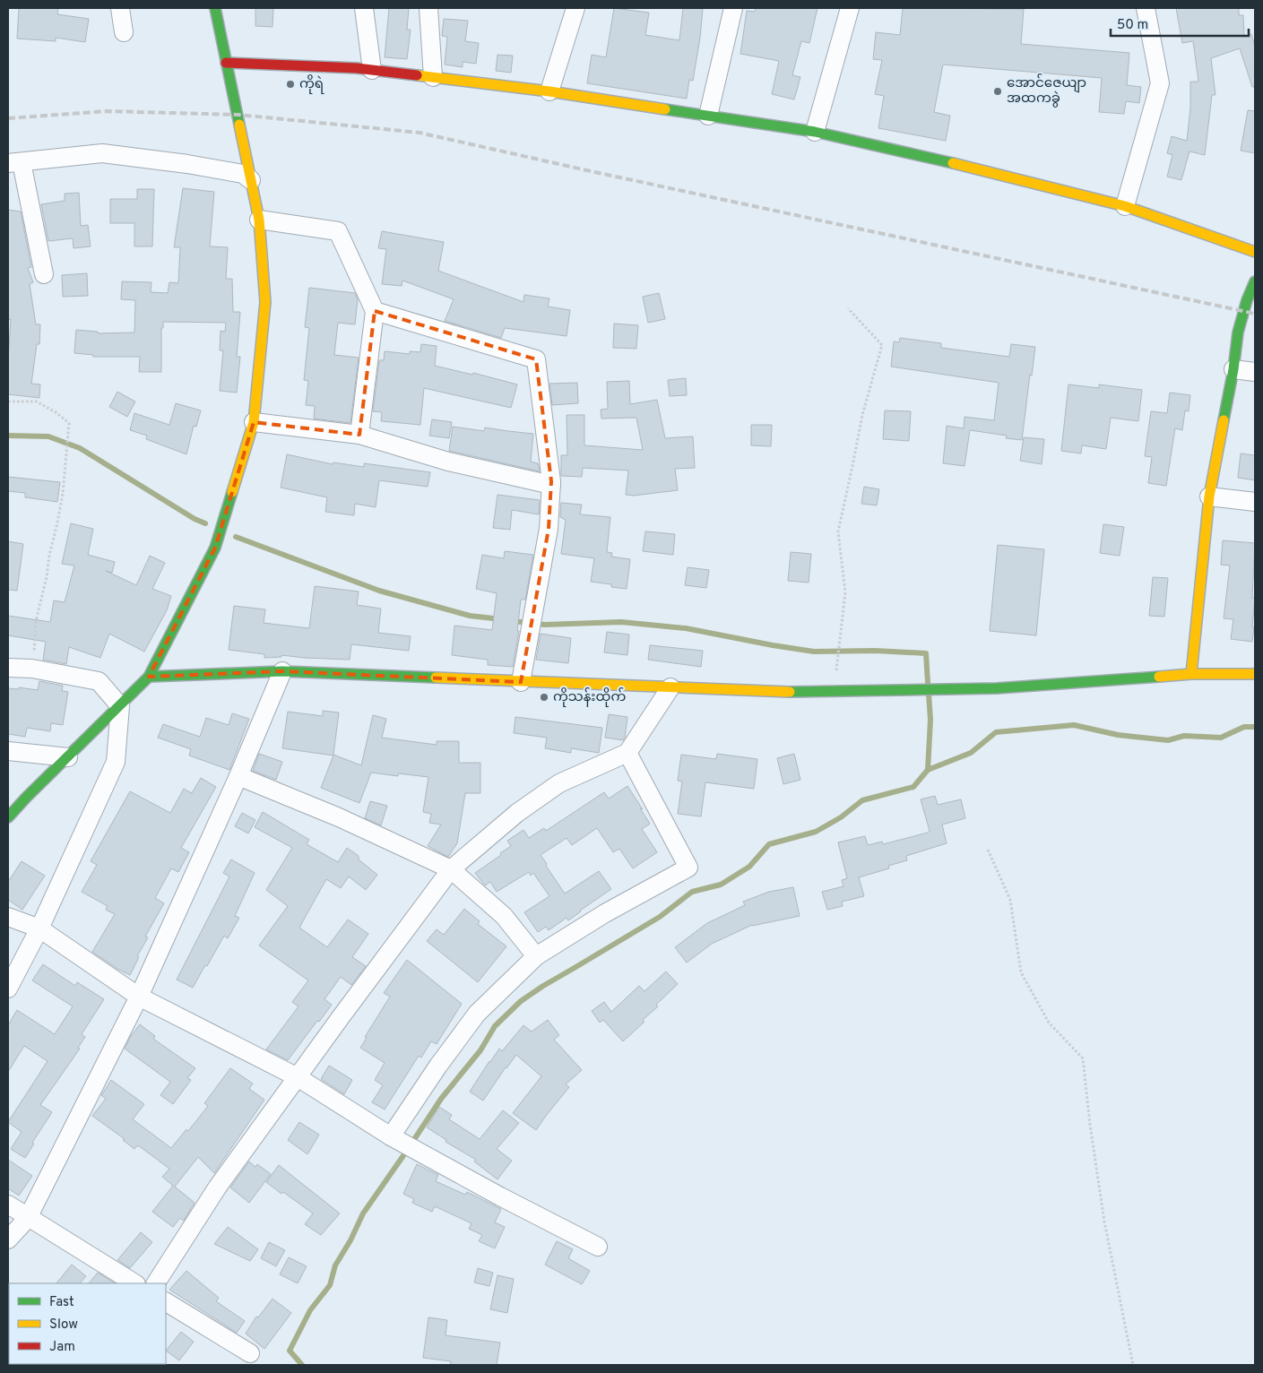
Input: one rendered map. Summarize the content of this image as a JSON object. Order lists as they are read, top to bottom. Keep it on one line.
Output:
{"places":["ကိုရဲ","အောင်ဇေယျာ အထကခွဲ","ကိုသန်းထိုက်"],"legend":["Fast","Slow","Jam"],"scale_bar":"50 m"}
